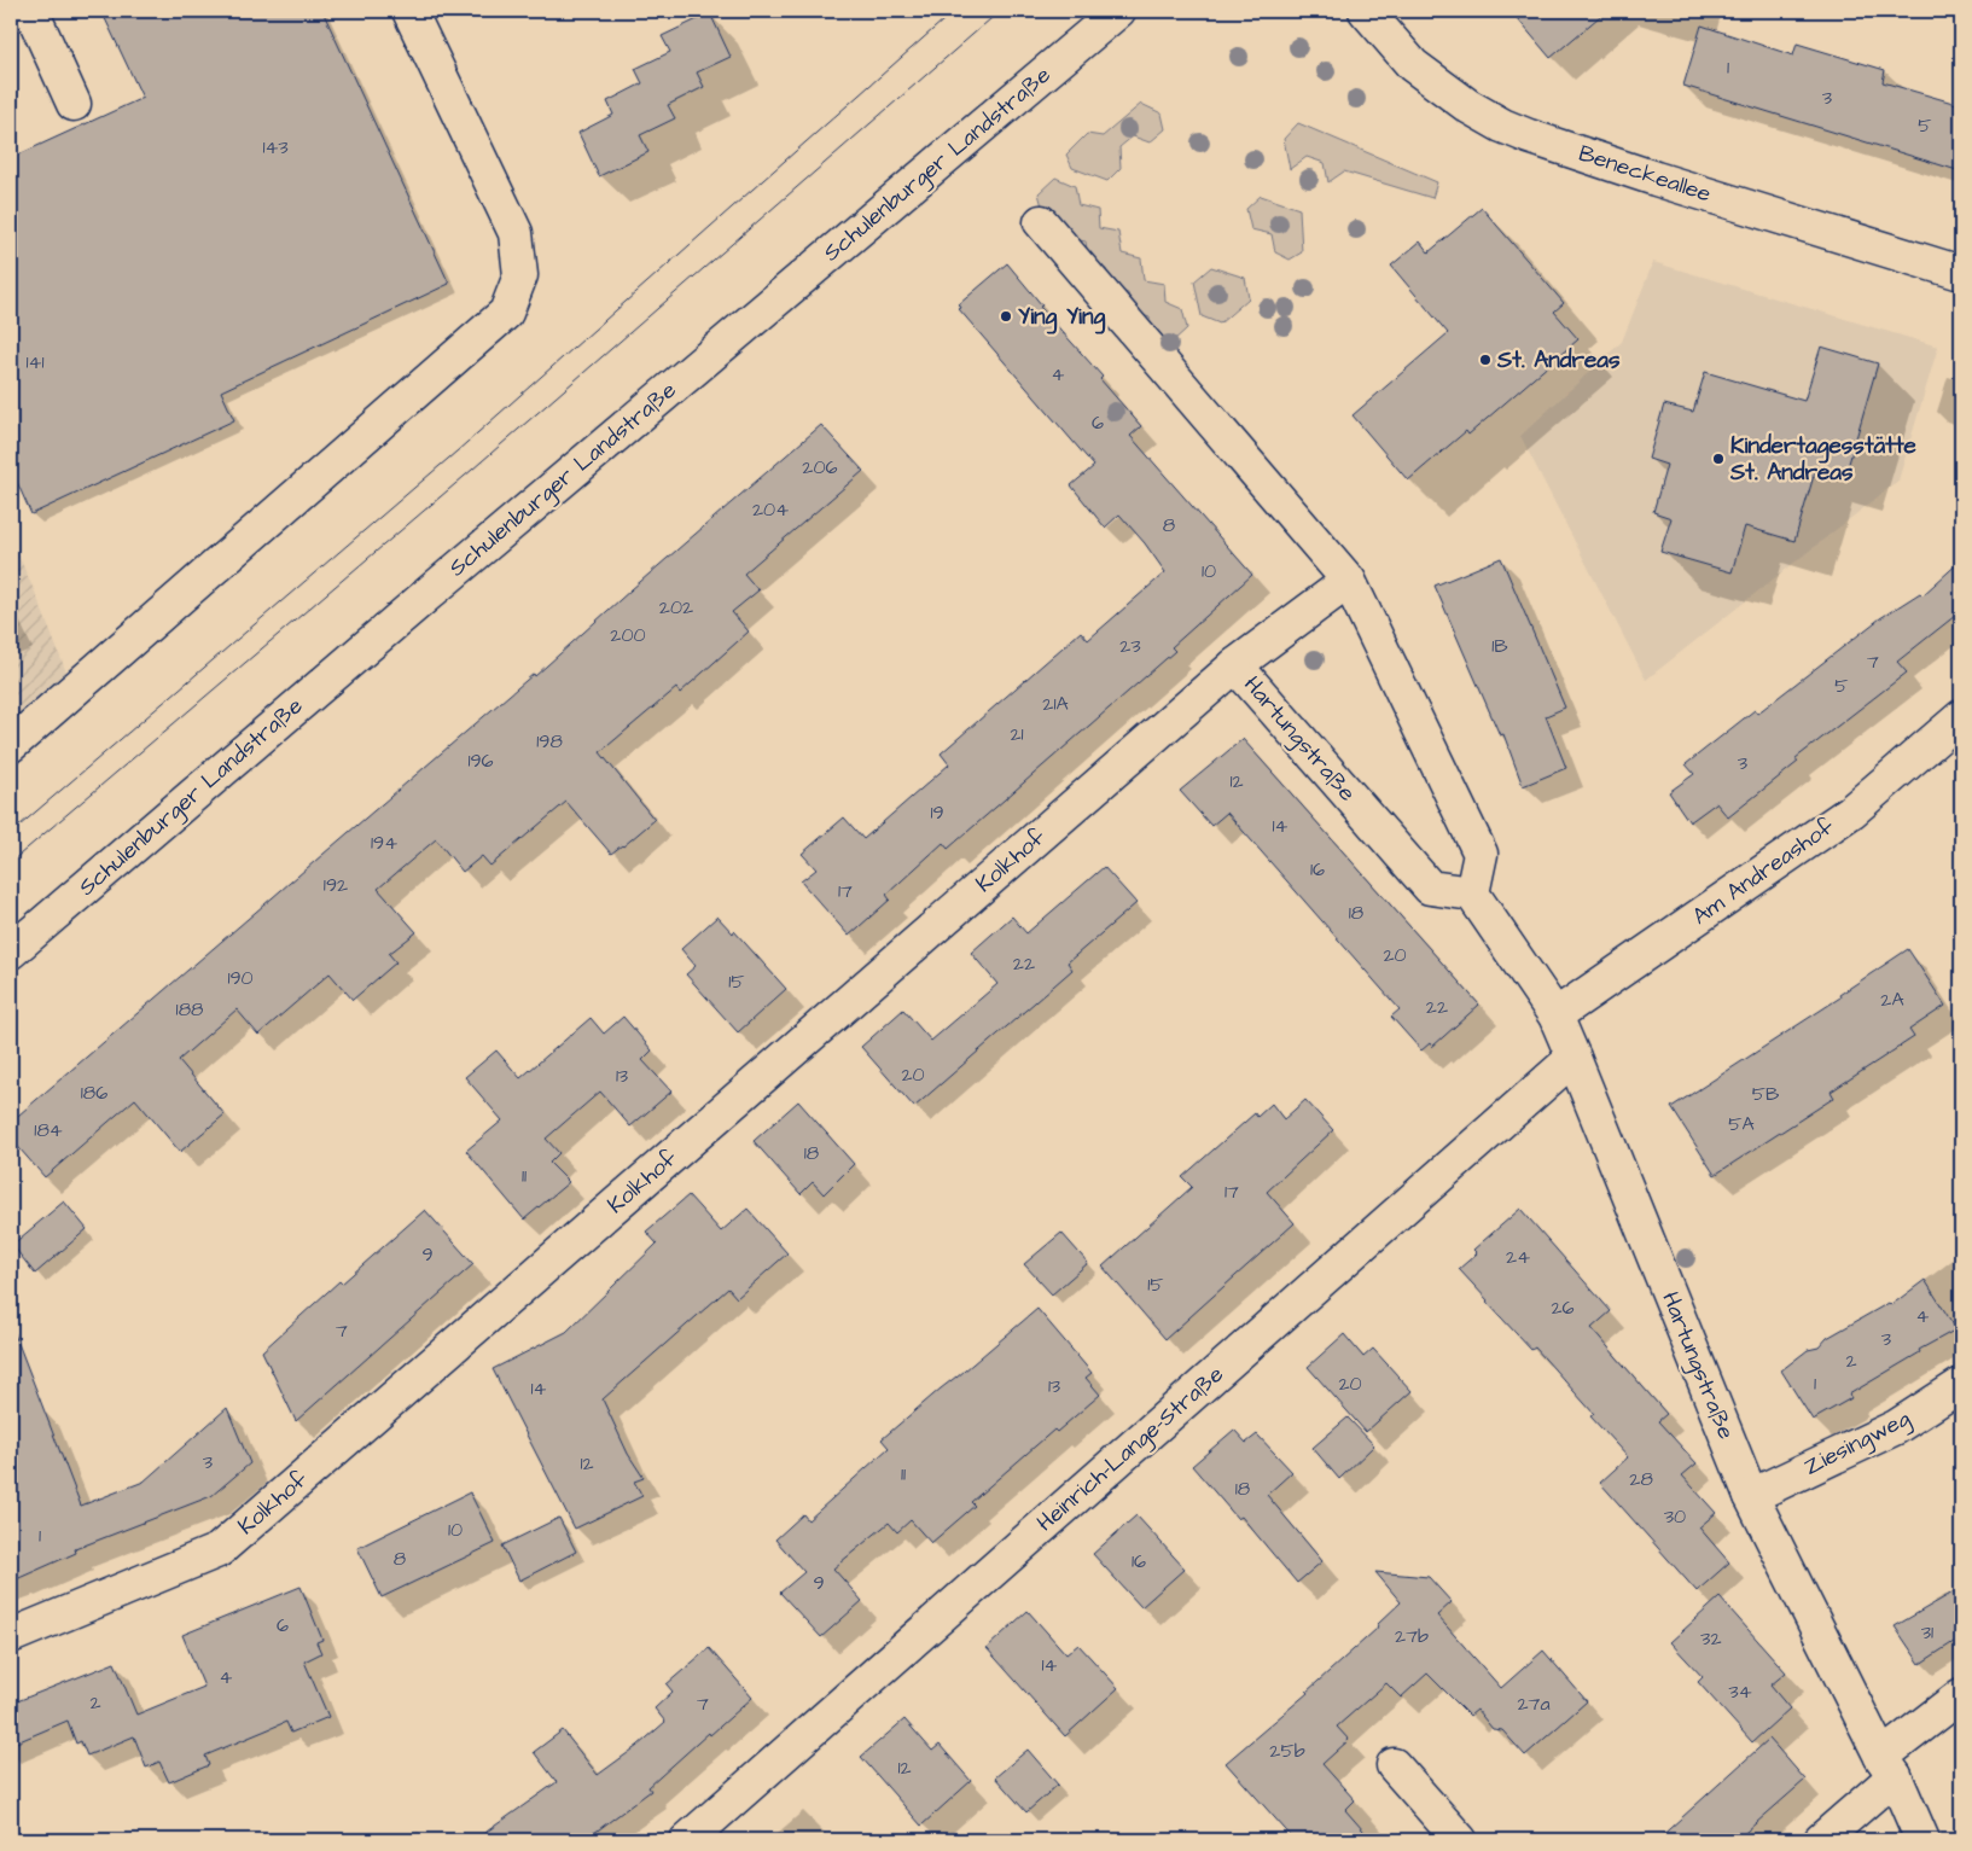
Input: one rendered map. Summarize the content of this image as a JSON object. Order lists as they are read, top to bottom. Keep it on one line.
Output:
{"streets":{"street":["Schulenburger Landstraße","Beneckeallee","Hartungstraße","Kolkhof","Am Andreashof","Ziesingweg","Heinrich-Lange-Straße"]},"crossings":[["Hartungstraße","Kolkhof"],["Hartungstraße","Am Andreashof"],["Hartungstraße","Ziesingweg"],["Hartungstraße","Heinrich-Lange-Straße"]],"places":["Ying Ying","St. Andreas","Kindertagesstätte St. Andreas"],"house_numbers":["1","3","5","143","141","4","6","206","204","8","10","202","200","23","1B","7","5","21A","21","198","196","3","12","19","14","194","16","192","17","18","20","22","190","15","2A","22","188","20","13","186","5B","5A","184","18","11","17","9","24","15","26","4","7","3","2","20","1","13","14","3","12","11","28","18","30","10","1","8","16","9","6","31","27b","32","14","4","34","2","7","27a","25b","12"]}
